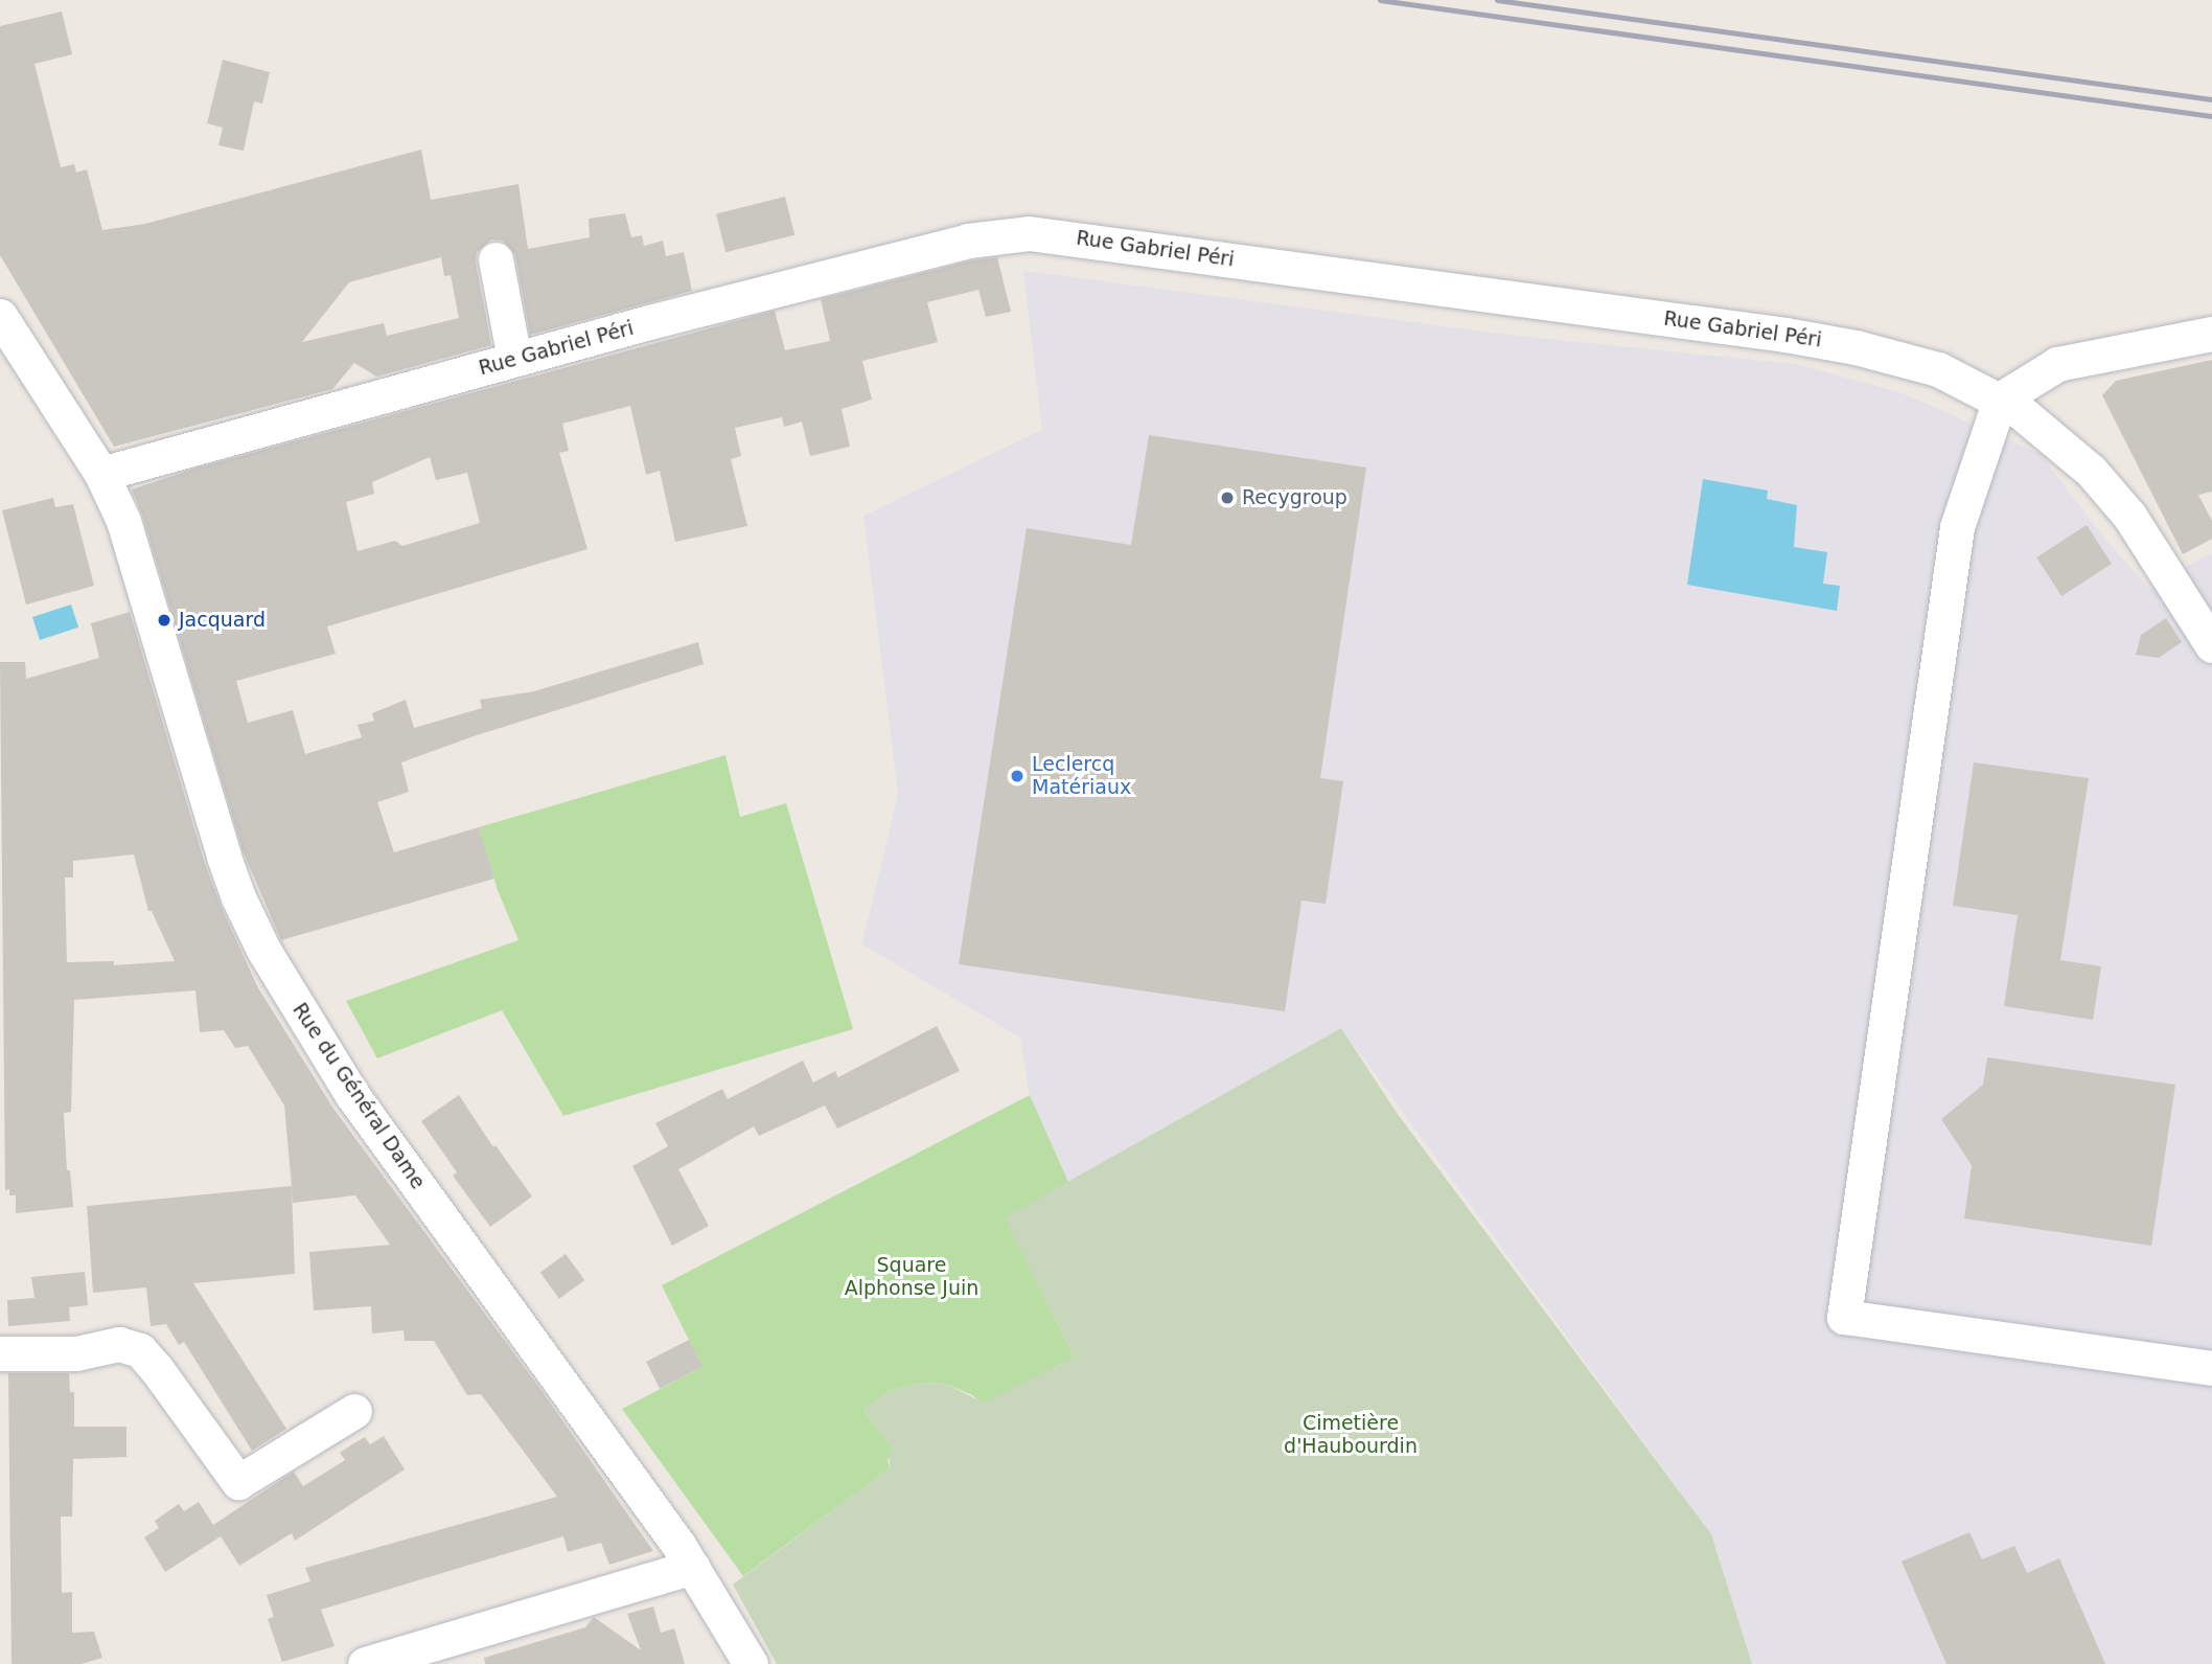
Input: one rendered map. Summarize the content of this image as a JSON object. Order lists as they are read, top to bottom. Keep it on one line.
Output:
{"streets":{"street":["Rue Gabriel Péri","Rue du Général Dame"]},"crossings":[["Rue Gabriel Péri","Rue du Général Dame"]],"parks":["Square Alphonse Juin","Cimetière d'Haubourdin"],"places":["Recygroup","Jacquard","Leclercq Matériaux"]}
